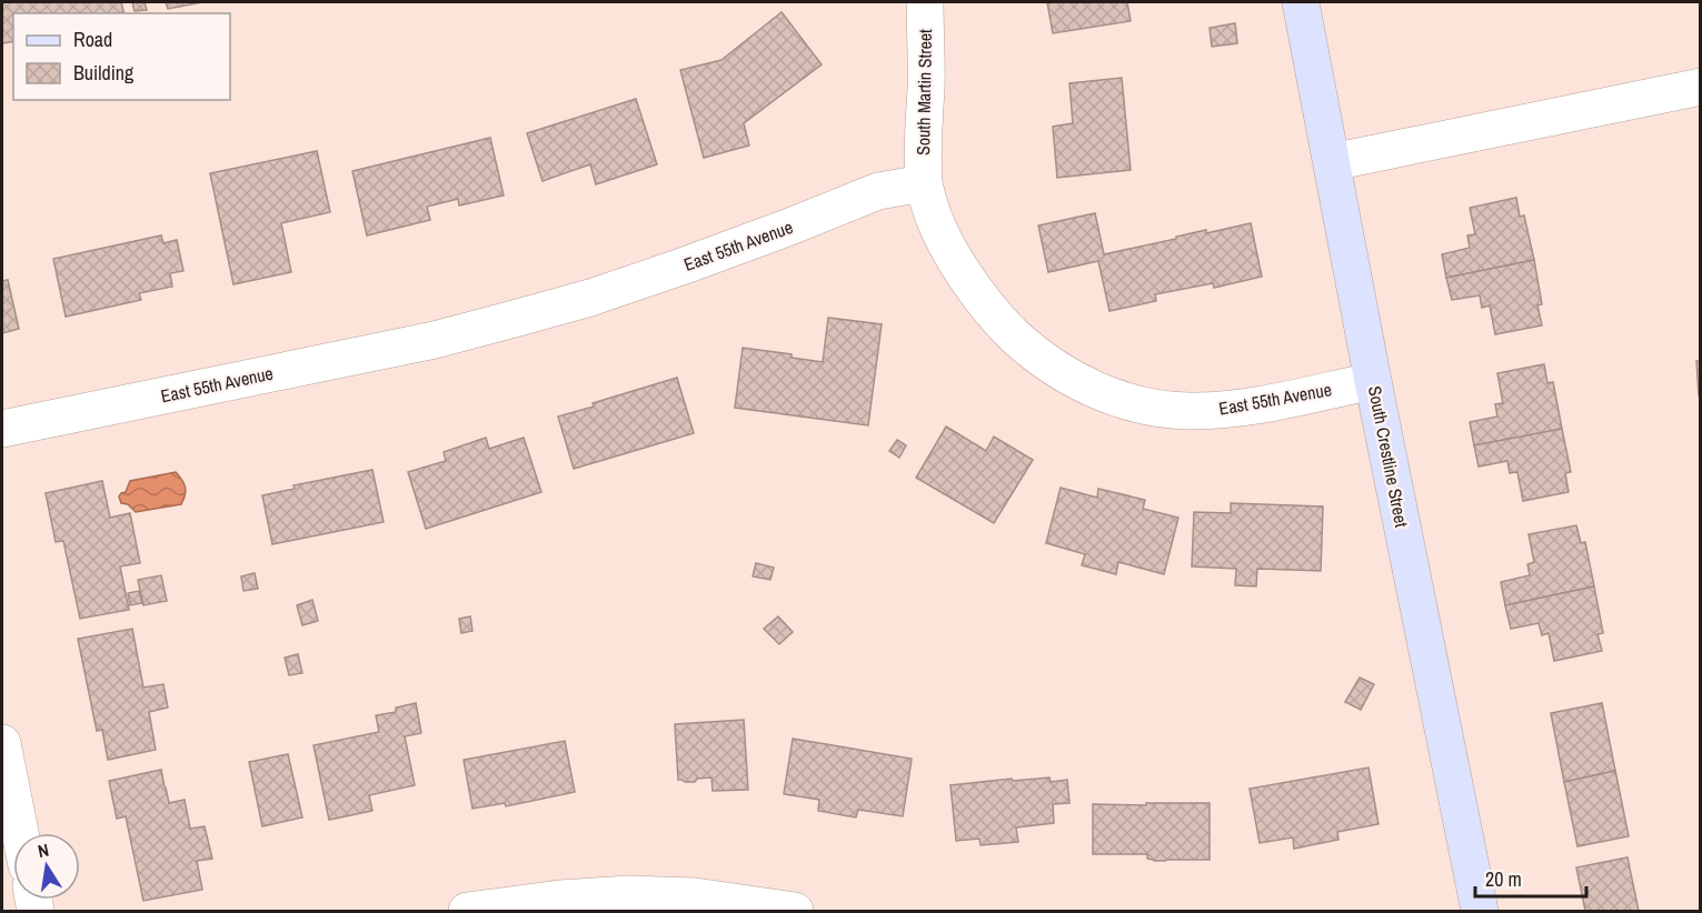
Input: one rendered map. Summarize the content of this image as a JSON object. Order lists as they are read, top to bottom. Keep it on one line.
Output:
{"streets":{"street":["South Martin Street","East 55th Avenue","South Crestline Street"]},"crossings":[["South Martin Street","East 55th Avenue"],["East 55th Avenue","South Crestline Street"]],"legend":["Road","Building"],"scale_bar":"20 m","north":"top"}
